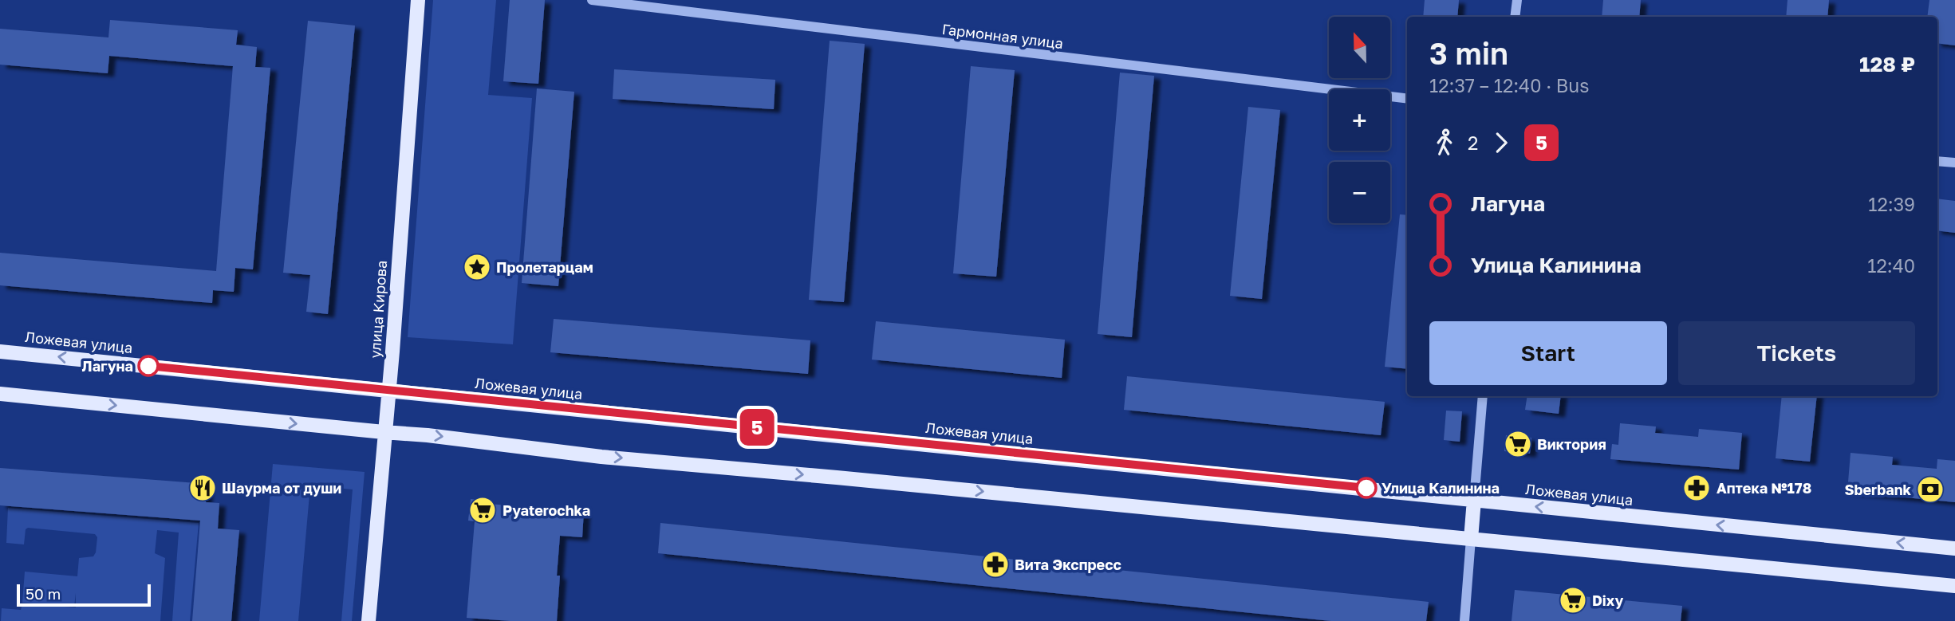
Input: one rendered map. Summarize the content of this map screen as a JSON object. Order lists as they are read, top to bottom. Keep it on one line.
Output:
{"streets":{"main road":["улица Кирова","Ложевая улица"],"street":["Гармонная улица"]},"crossings":[["улица Кирова","Ложевая улица"]],"places":{"place":["Пролетарцам"],"other":["Лагуна","Улица Калинина"],"supermarket":["Виктория","Pyaterochka","Dixy"],"restaurant":["Шаурма от души"],"pharmacy":["Аптека №178","Вита Экспресс"],"bank":["Sberbank"]},"lines":["bus line 5"],"scale_bar":"50 m","north":"top","page":{"on_map":"5","map_buttons":["+","−"],"heading":["3 min","12:37 – 12:40 · Bus","128 ₽"],"legs":["2","5"],"list":[{"name":"Лагуна","value":"12:39"},{"name":"Улица Калинина","value":"12:40"}],"buttons":["Start","Tickets"],"scale":"50 m"}}
